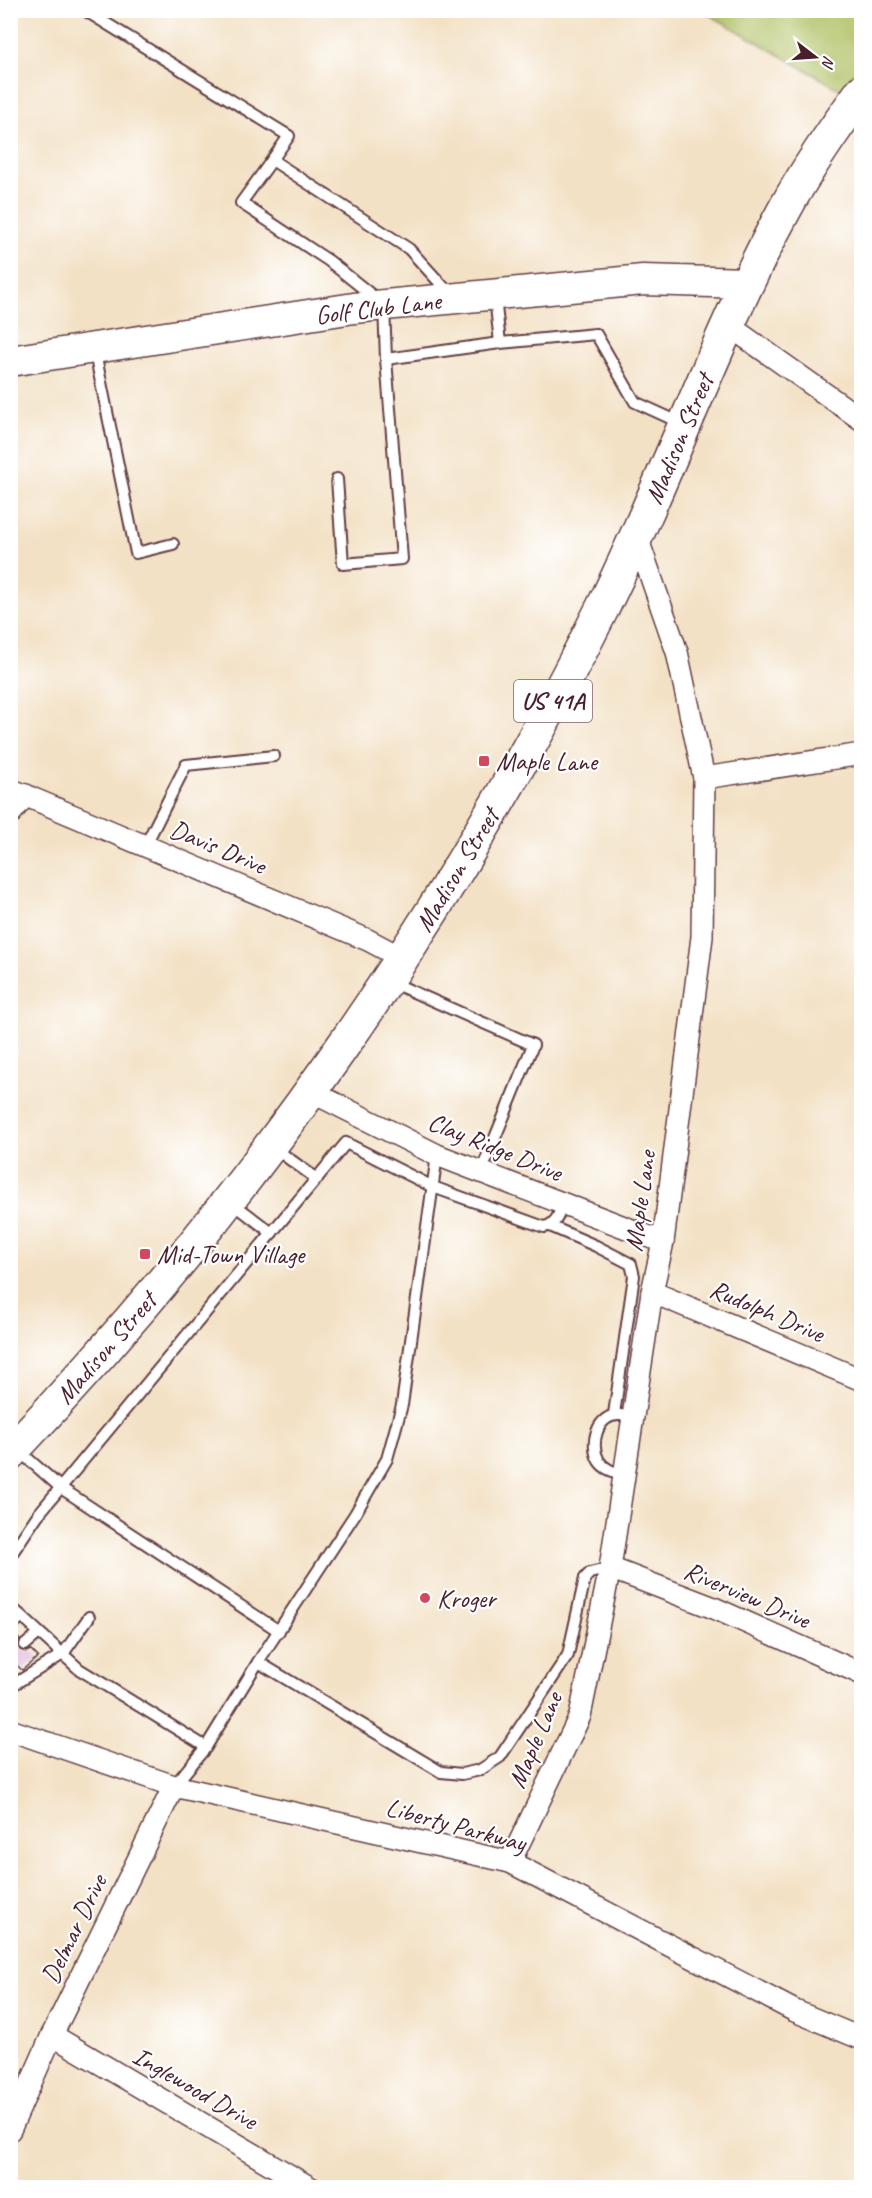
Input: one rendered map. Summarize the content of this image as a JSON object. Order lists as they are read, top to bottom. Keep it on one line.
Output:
{"streets":{"main road":["Madison Street","US 41A"],"street":["Golf Club Lane","Davis Drive","Clay Ridge Drive","Maple Lane","Rudolph Drive","Riverview Drive","Liberty Parkway","Delmar Drive","Inglewood Drive"]},"crossings":[["Golf Club Lane","Madison Street"],["Madison Street","Davis Drive"],["Madison Street","Clay Ridge Drive"],["Madison Street","Maple Lane"],["Clay Ridge Drive","Maple Lane"],["Maple Lane","Rudolph Drive"],["Maple Lane","Riverview Drive"],["Maple Lane","Liberty Parkway"],["Liberty Parkway","Delmar Drive"],["Delmar Drive","Inglewood Drive"]],"places":{"transit":["Maple Lane","Mid-Town Village"],"other":["Kroger"]},"north":"right"}
